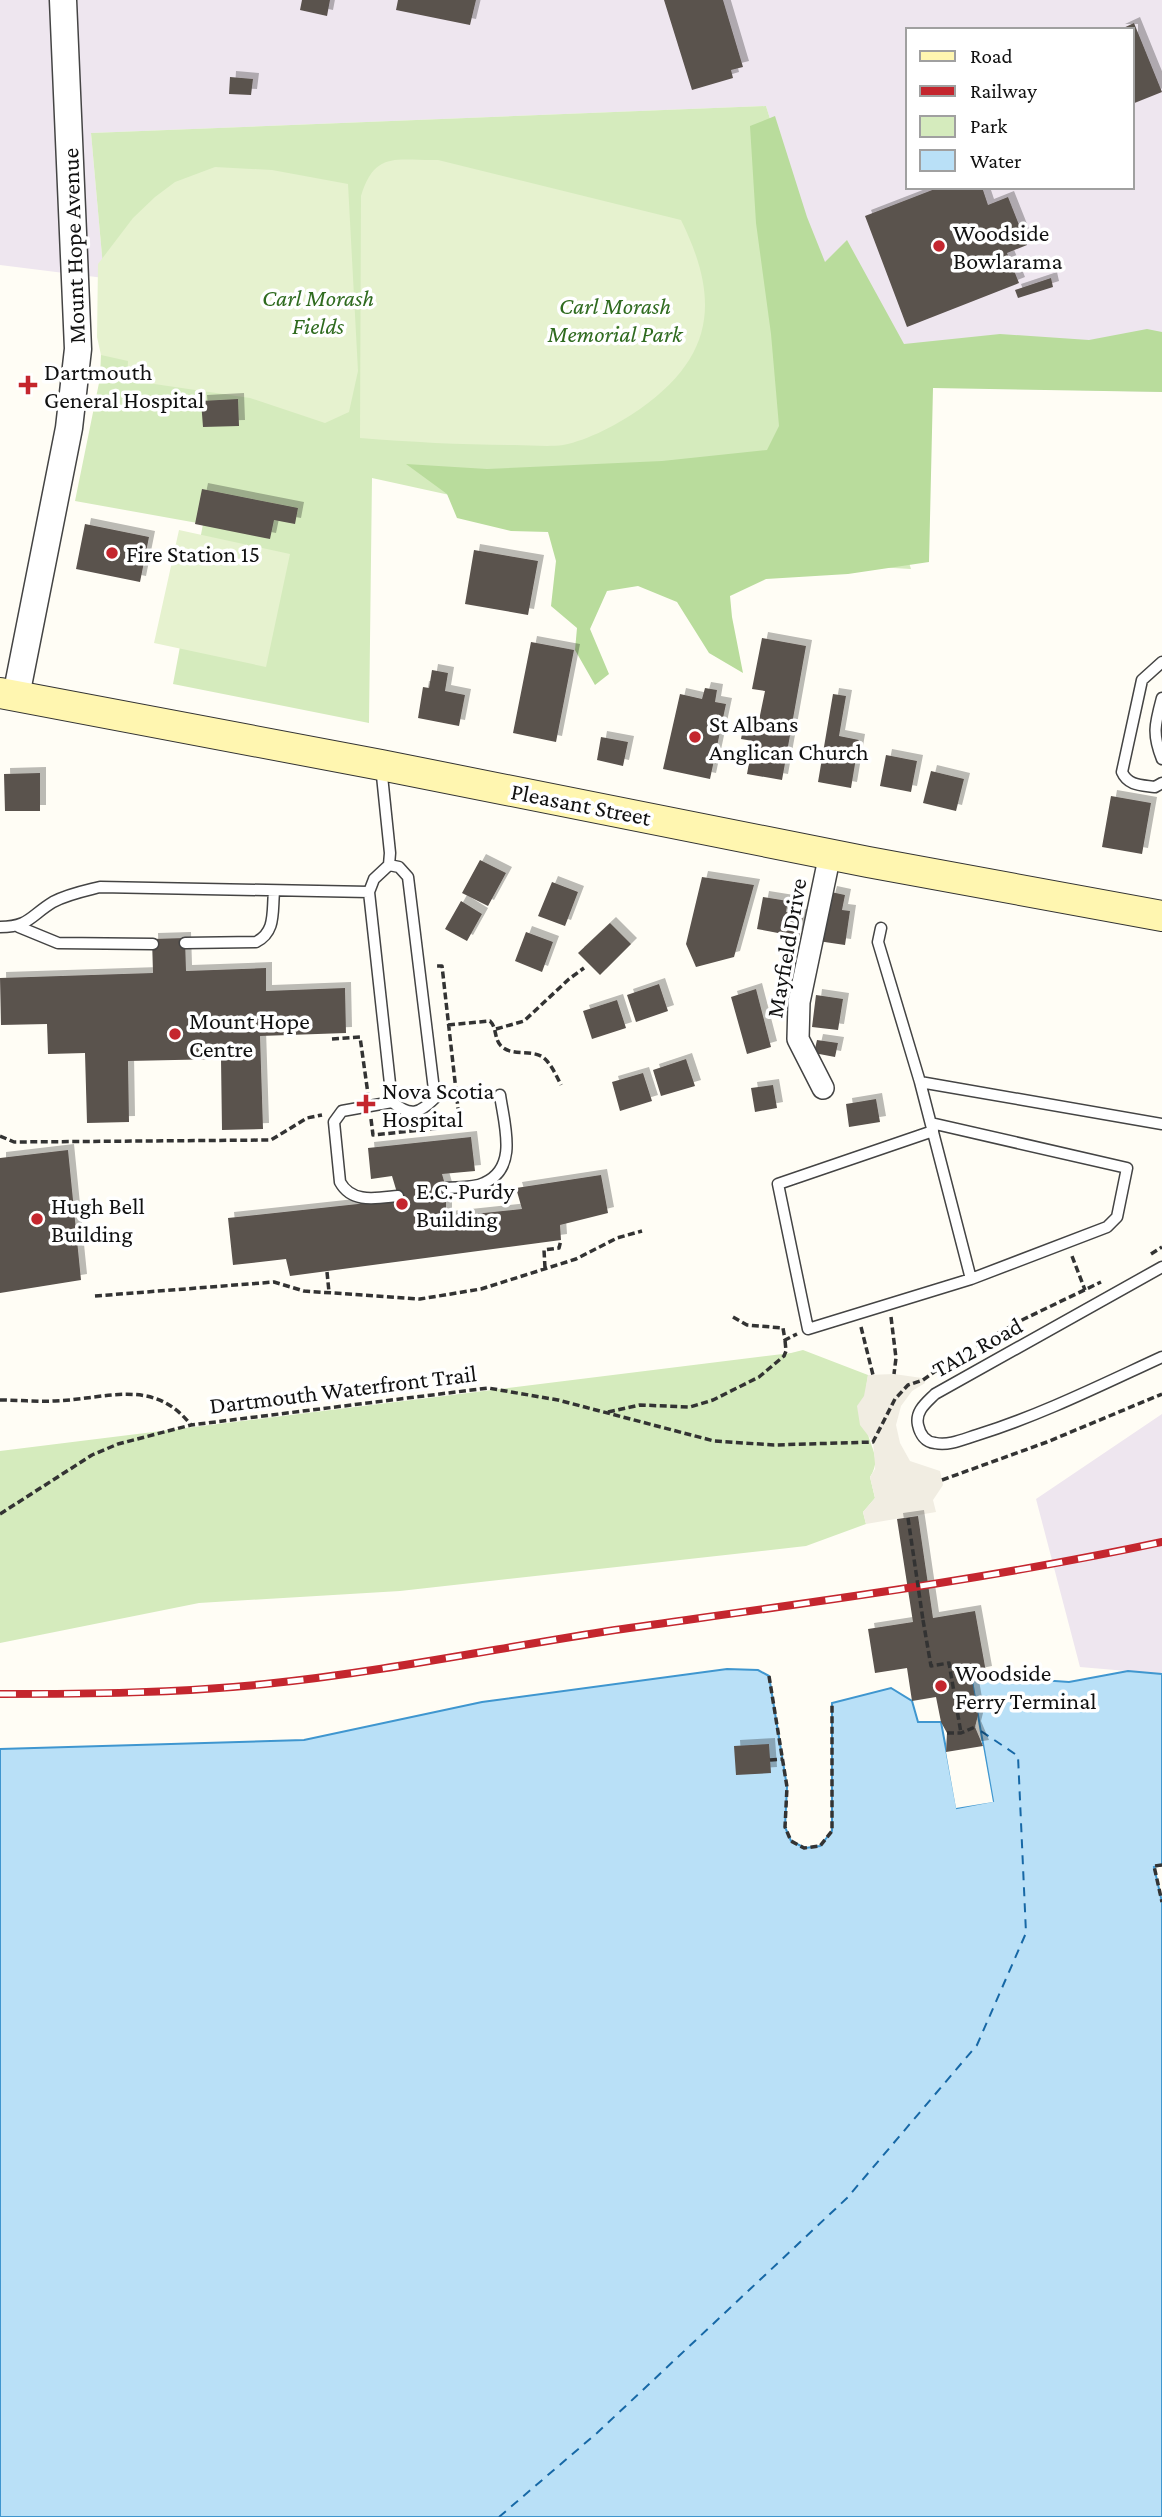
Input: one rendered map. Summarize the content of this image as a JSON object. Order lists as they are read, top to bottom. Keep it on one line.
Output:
{"streets":{"main road":["Pleasant Street"],"street":["Mount Hope Avenue","Mayfield Drive"],"lane":["TA12 Road"],"path":["Dartmouth Waterfront Trail"]},"crossings":[["Mount Hope Avenue","Pleasant Street"],["Pleasant Street","Mayfield Drive"]],"parks":["Carl Morash Fields","Carl Morash Memorial Park"],"places":{"other":["Woodside Bowlarama","Fire Station 15","St Albans Anglican Church","Mount Hope Centre","E.C. Purdy Building","Hugh Bell Building","Woodside Ferry Terminal"],"health":["Dartmouth General Hospital","Nova Scotia Hospital"]},"legend":["Road","Railway","Park","Water"]}
